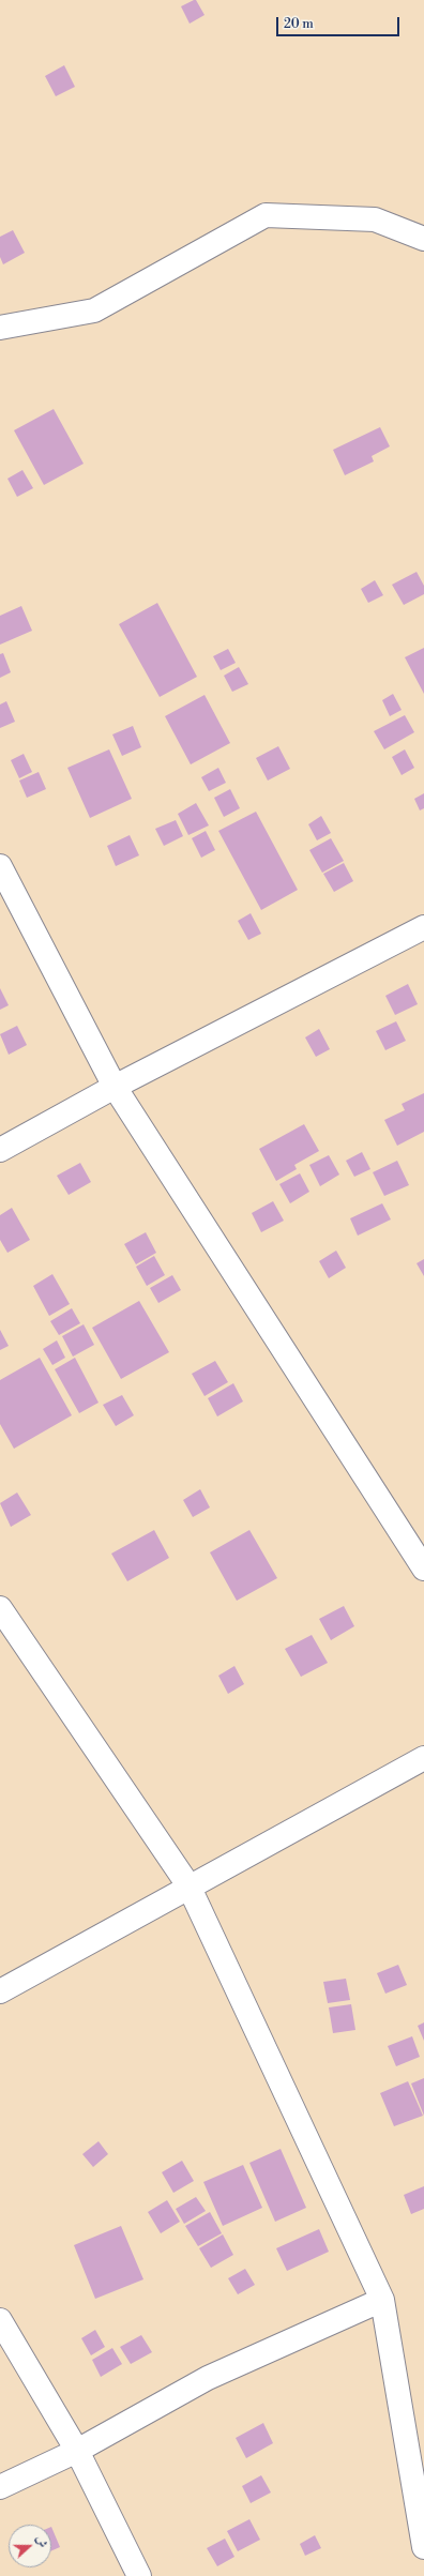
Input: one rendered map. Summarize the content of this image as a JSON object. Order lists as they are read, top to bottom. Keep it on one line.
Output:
{"scale_bar":"20 m","north":"right"}
